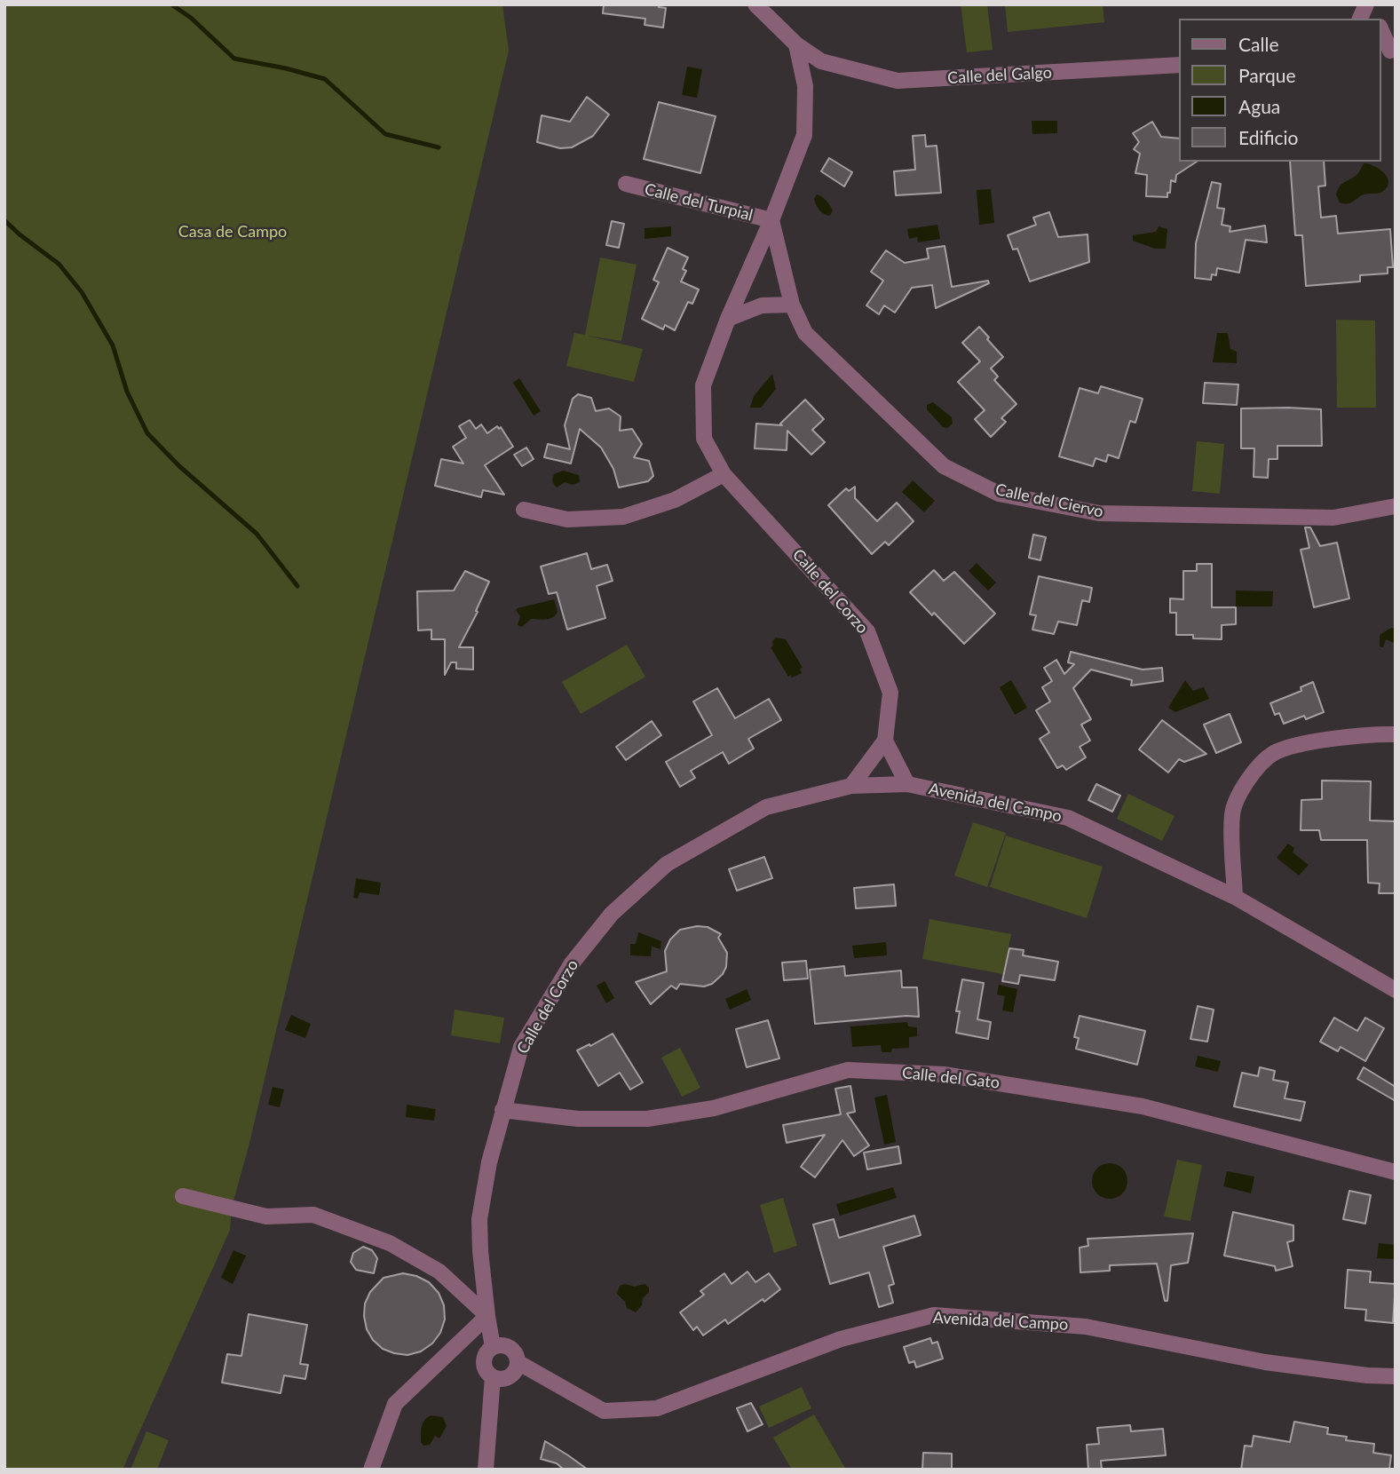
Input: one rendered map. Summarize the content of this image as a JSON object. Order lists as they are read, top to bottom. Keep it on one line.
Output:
{"streets":{"street":["Calle del Galgo","Calle del Turpial","Calle del Ciervo","Calle del Corzo","Avenida del Campo","Calle del Gato"]},"crossings":[["Calle del Galgo","Calle del Corzo"],["Calle del Turpial","Calle del Ciervo"],["Calle del Turpial","Calle del Corzo"],["Calle del Ciervo","Calle del Corzo"],["Calle del Corzo","Avenida del Campo"],["Calle del Corzo","Calle del Gato"]],"parks":["Casa de Campo"],"legend":["Calle","Parque","Agua","Edificio"]}
